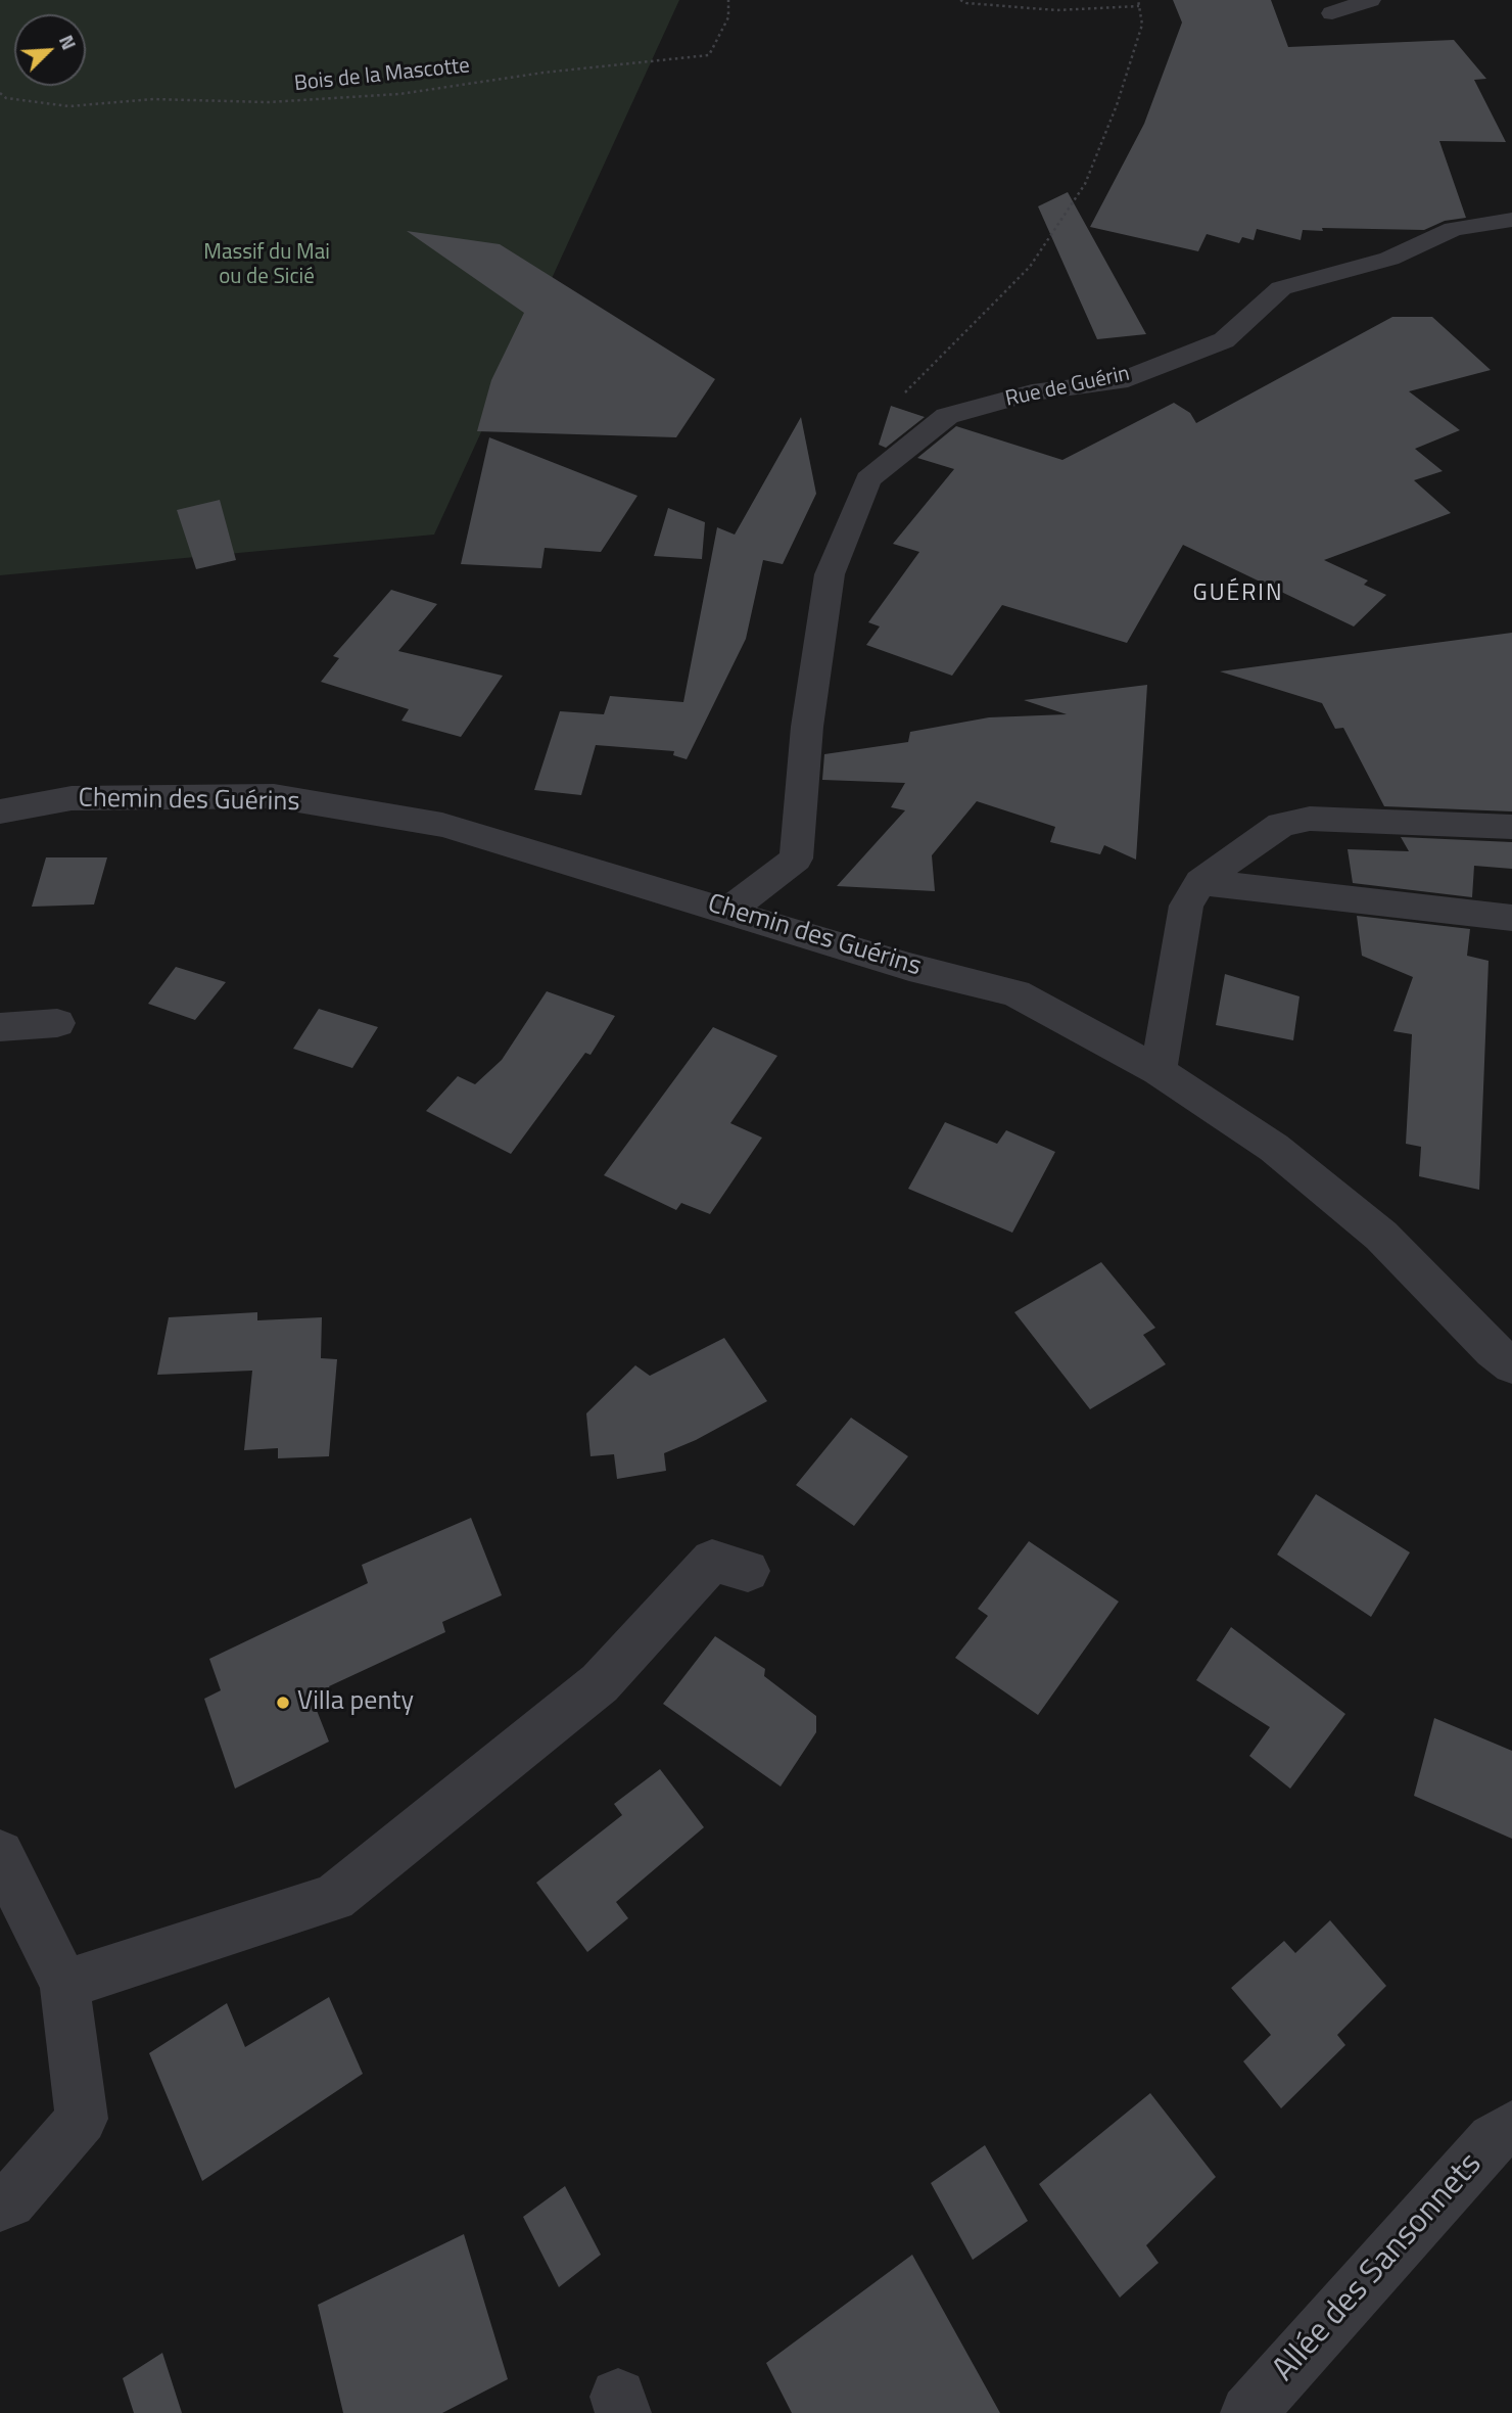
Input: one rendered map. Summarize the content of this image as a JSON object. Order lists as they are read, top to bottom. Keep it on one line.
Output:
{"streets":{"street":["Rue de Guérin","Chemin des Guérins","Allée des Sansonnets"],"path":["Bois de la Mascotte"]},"crossings":[["Rue de Guérin","Chemin des Guérins"]],"districts":["GUÉRIN"],"parks":["Massif du Mai ou de Sicié"],"places":["Villa penty"],"north":"top right"}
